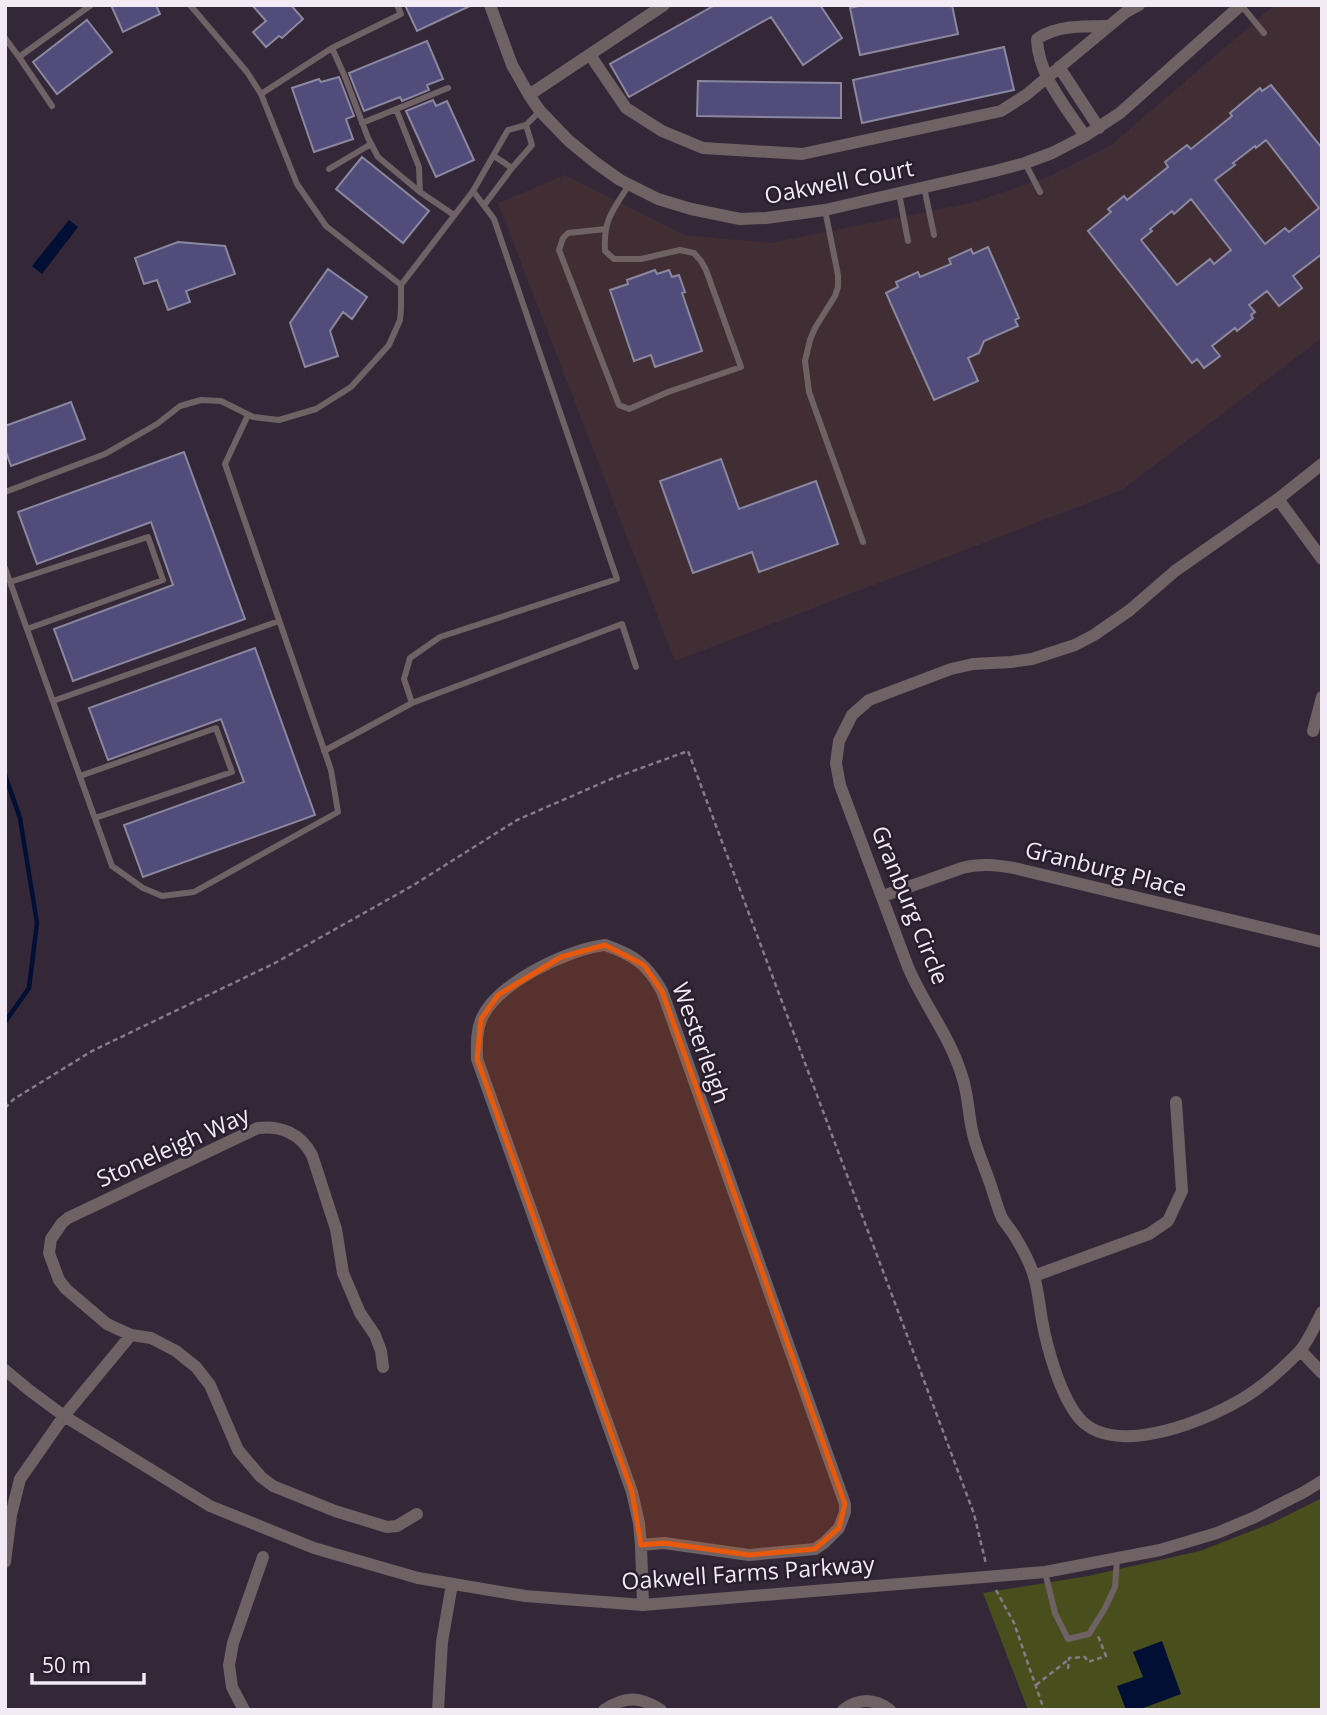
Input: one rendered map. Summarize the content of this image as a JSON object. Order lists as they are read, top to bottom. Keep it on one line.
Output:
{"streets":{"street":["Oakwell Court","Granburg Place","Granburg Circle","Westerleigh","Stoneleigh Way","Oakwell Farms Parkway"]},"crossings":[["Granburg Place","Granburg Circle"],["Westerleigh","Oakwell Farms Parkway"]],"scale_bar":"50 m"}
